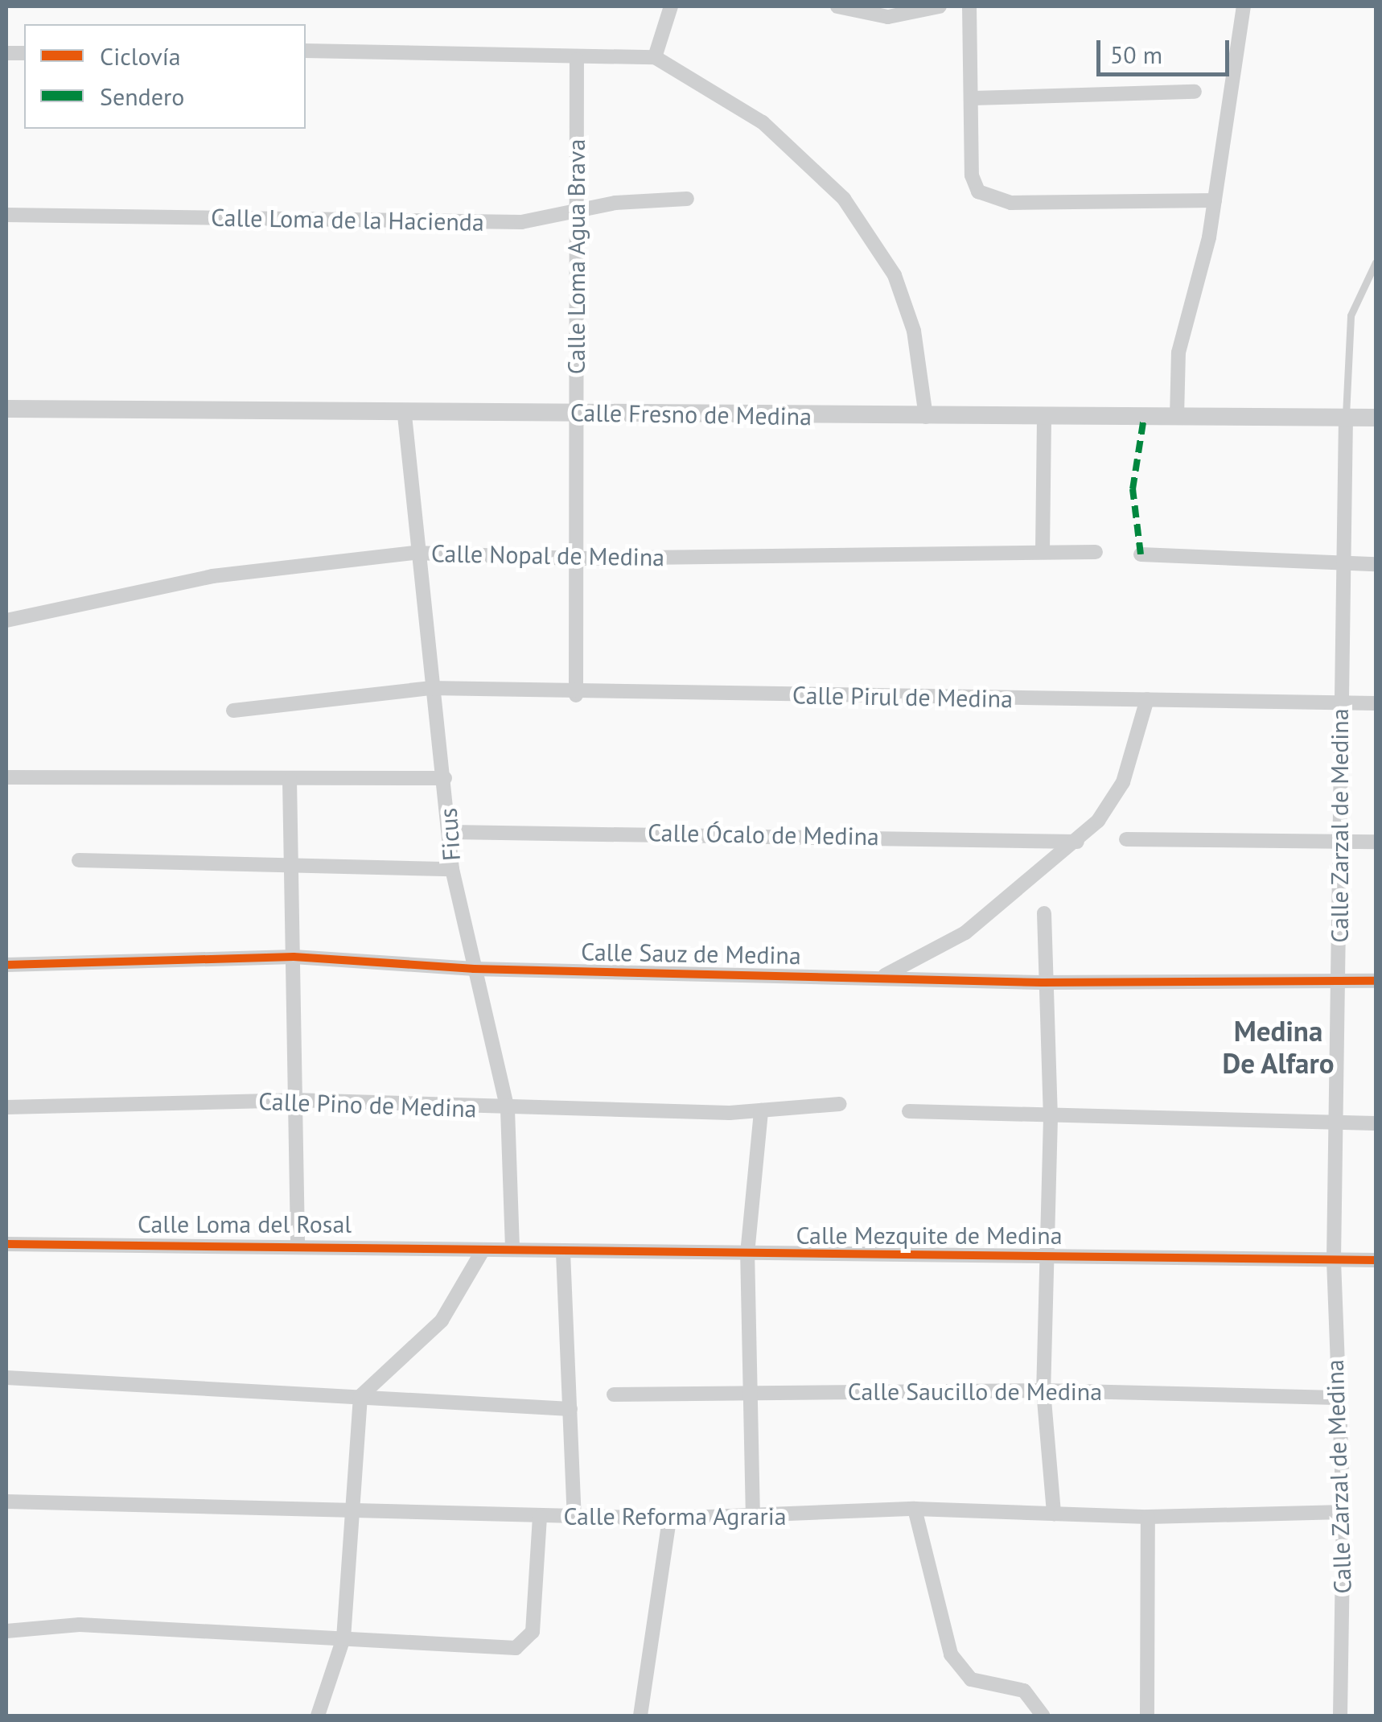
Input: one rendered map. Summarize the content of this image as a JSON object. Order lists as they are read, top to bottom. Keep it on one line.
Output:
{"streets":{"street":["Calle Loma de la Hacienda","Calle Loma Agua Brava","Calle Fresno de Medina","Calle Nopal de Medina","Calle Pirul de Medina","Calle Zarzal de Medina","Ficus","Calle Ócalo de Medina","Calle Sauz de Medina","Calle Pino de Medina","Calle Loma del Rosal","Calle Mezquite de Medina","Calle Saucillo de Medina","Calle Reforma Agraria"]},"crossings":[["Calle Loma de la Hacienda","Calle Loma Agua Brava"],["Calle Loma Agua Brava","Calle Fresno de Medina"],["Calle Loma Agua Brava","Calle Nopal de Medina"],["Calle Loma Agua Brava","Calle Pirul de Medina"],["Calle Fresno de Medina","Calle Zarzal de Medina"],["Calle Fresno de Medina","Ficus"],["Calle Nopal de Medina","Ficus"],["Calle Pirul de Medina","Calle Zarzal de Medina"],["Calle Pirul de Medina","Ficus"],["Calle Zarzal de Medina","Calle Sauz de Medina"],["Calle Zarzal de Medina","Calle Mezquite de Medina"],["Calle Zarzal de Medina","Calle Saucillo de Medina"],["Calle Zarzal de Medina","Calle Reforma Agraria"],["Ficus","Calle Ócalo de Medina"],["Ficus","Calle Sauz de Medina"],["Ficus","Calle Pino de Medina"],["Ficus","Calle Mezquite de Medina"],["Calle Loma del Rosal","Calle Mezquite de Medina"]],"districts":["Medina De Alfaro"],"legend":["Ciclovía","Sendero"],"scale_bar":"50 m"}
